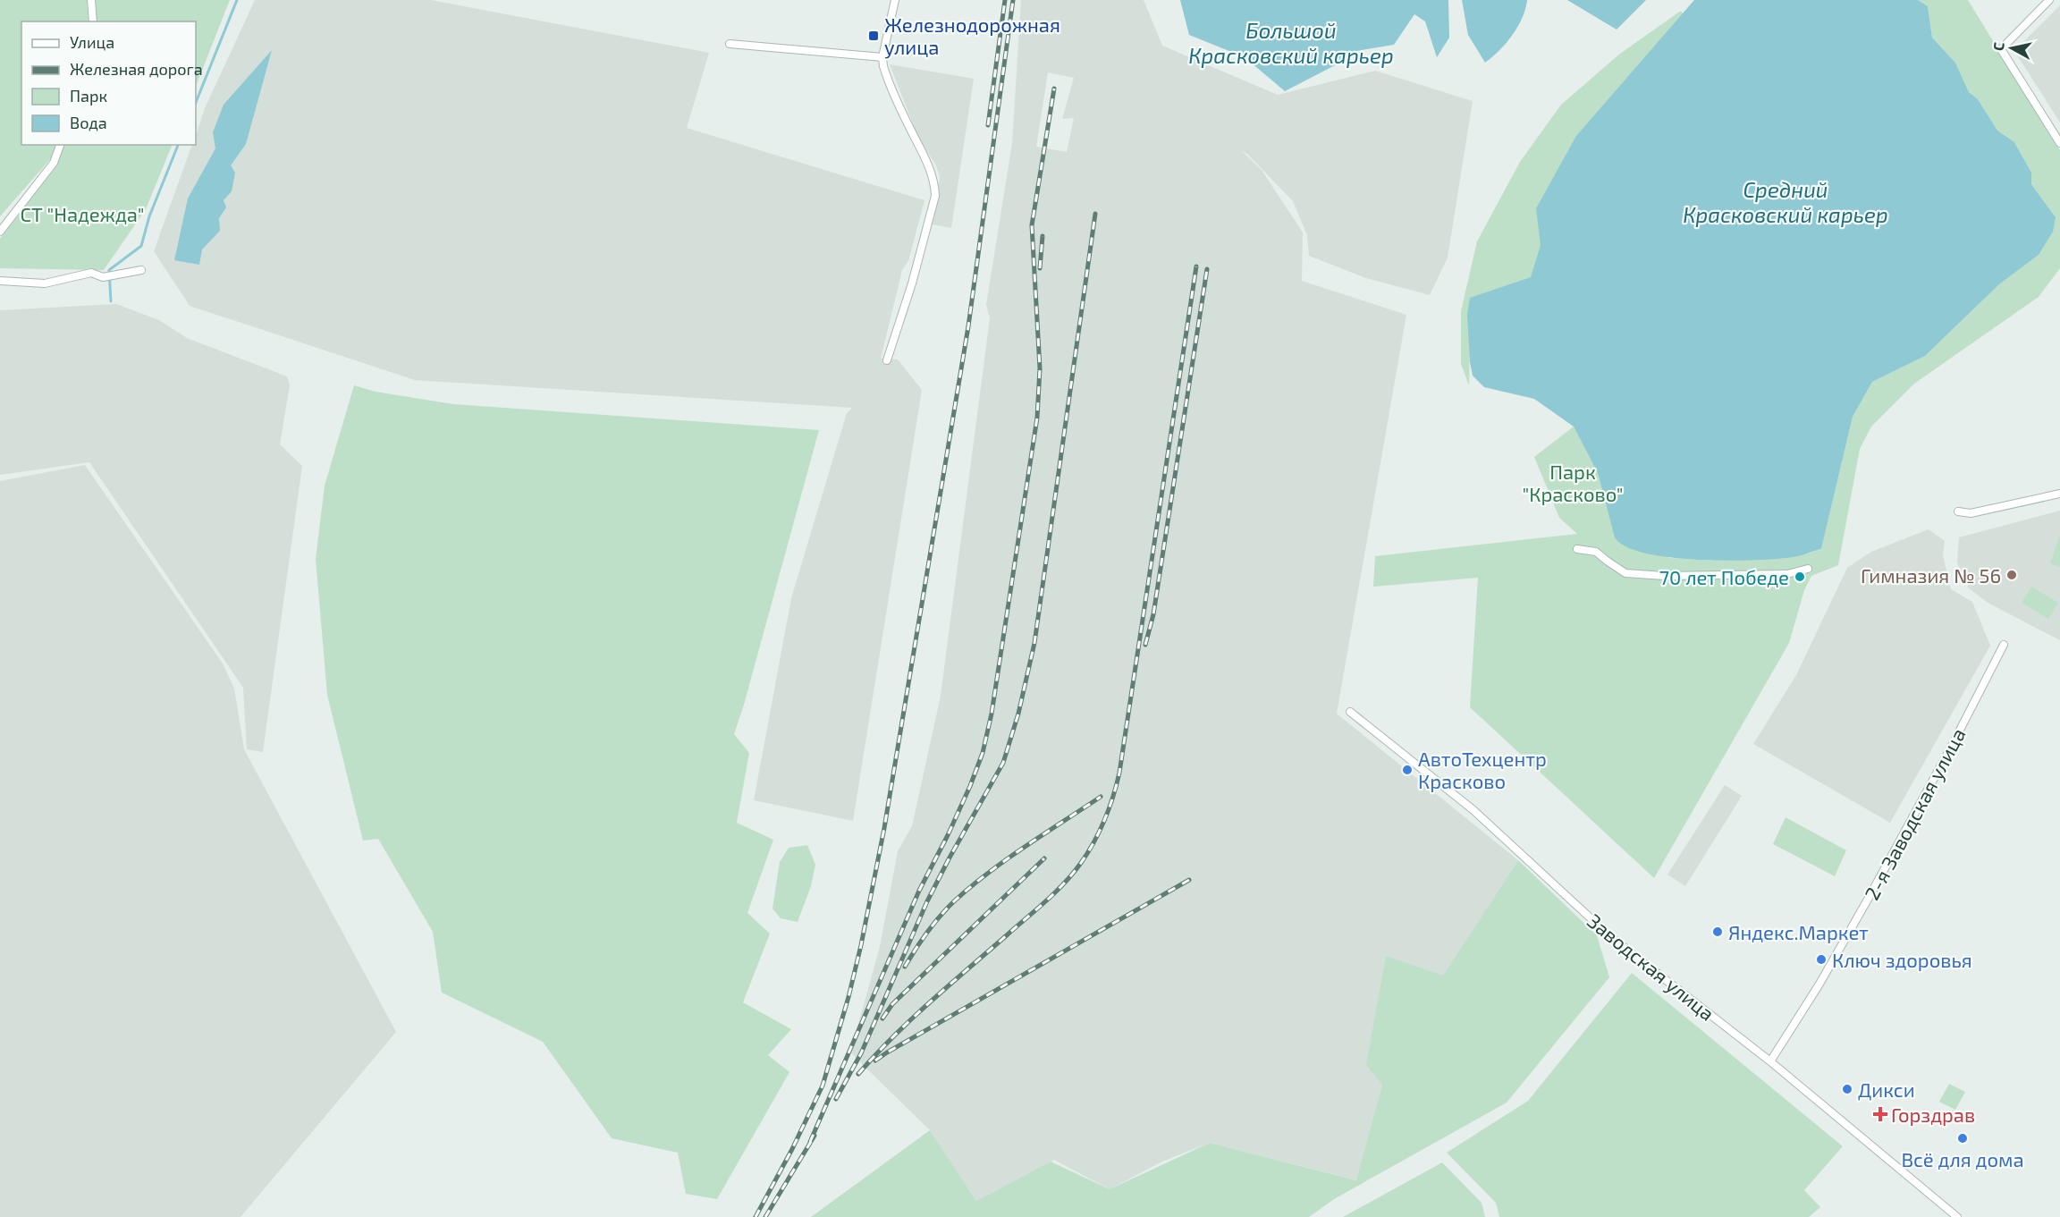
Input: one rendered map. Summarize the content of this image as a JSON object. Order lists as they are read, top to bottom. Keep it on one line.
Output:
{"streets":{"street":["2-я Заводская улица","Заводская улица"]},"crossings":[["2-я Заводская улица","Заводская улица"]],"water":["Большой Красковский карьер","Средний Красковский карьер"],"parks":["СТ \"Надежда\"","Парк \"Красково\""],"places":{"transit":["Железнодорожная улица"],"other":["Гимназия № 56","70 лет Победе","АвтоТехцентр Красково","Яндекс.Маркет","Ключ здоровья","Дикси","Всё для дома"],"health":["Горздрав"]},"legend":["Улица","Железная дорога","Парк","Вода"],"north":"left"}
